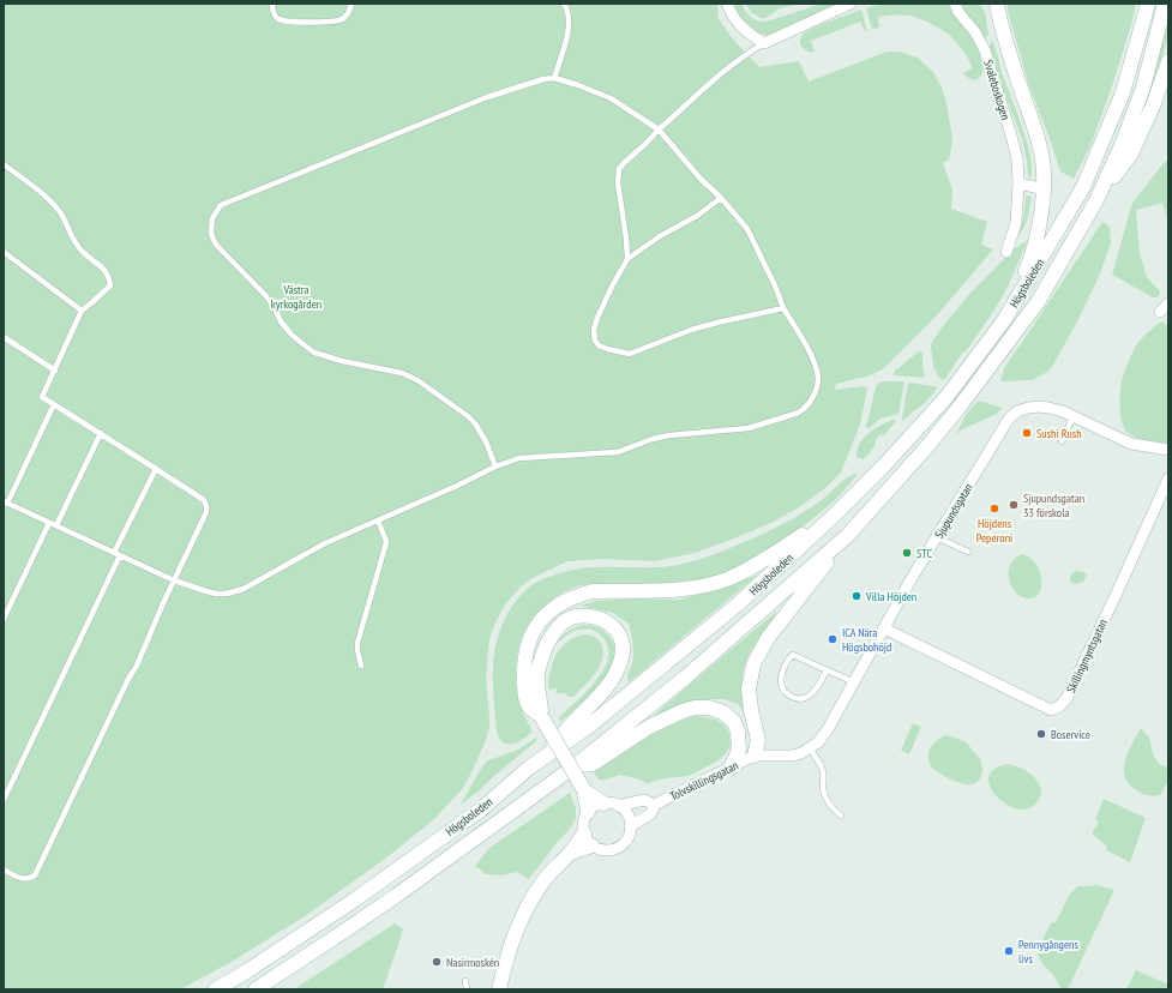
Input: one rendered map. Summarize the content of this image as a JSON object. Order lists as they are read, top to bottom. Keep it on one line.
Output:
{"streets":{"main road":["Högsboleden"],"street":["Svaleboskogen","Sjupundsgatan","Skillingmyntsgatan","Tolvskillingsgatan"]},"crossings":[["Sjupundsgatan","Skillingmyntsgatan"],["Sjupundsgatan","Tolvskillingsgatan"]],"parks":["Västra kyrkogården"],"places":["Sushi Rush","Sjupundsgatan 33 förskola","Höjdens Peperoni","STC","Villa Höjden","ICA Nära Högsbohöjd","Boservice","Pennygångens livs","Nasirmoskén"]}
